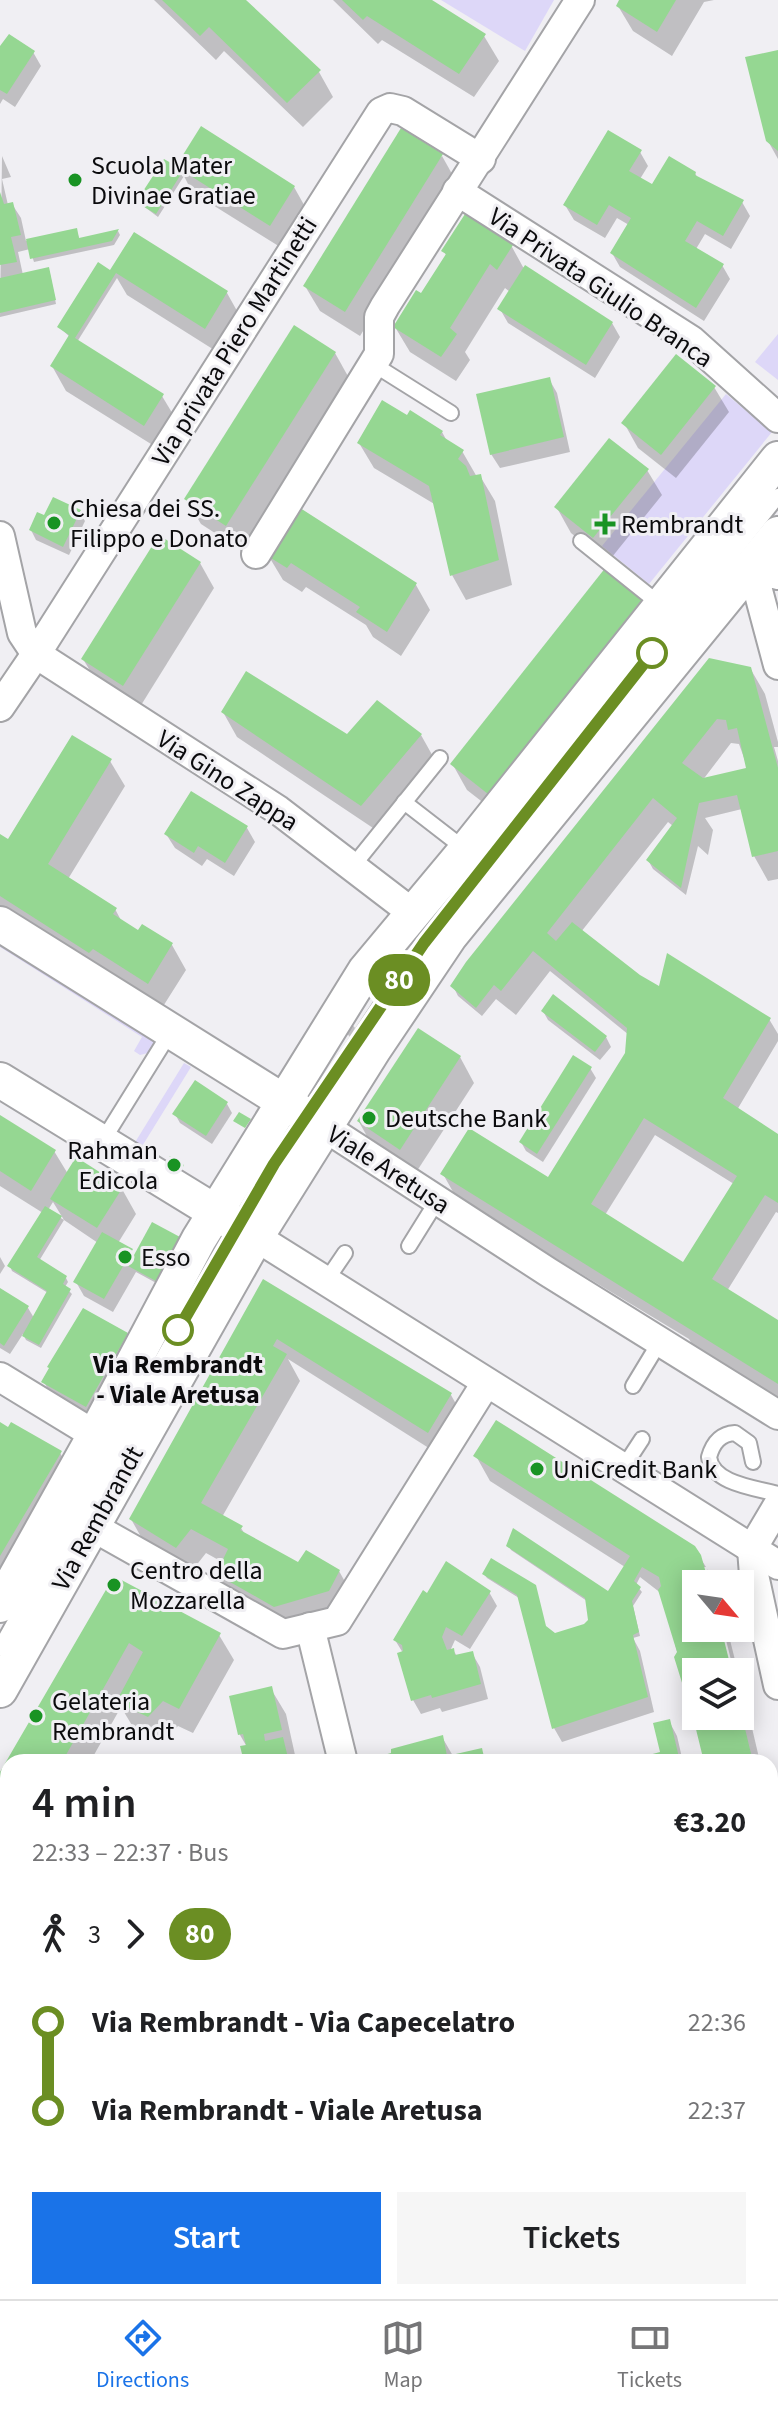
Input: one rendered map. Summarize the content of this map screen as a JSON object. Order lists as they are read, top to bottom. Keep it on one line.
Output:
{"streets":{"street":["Via Privata Giulio Branca","Via privata Piero Martinetti","Via Gino Zappa","Viale Aretusa","Via Rembrandt"]},"crossings":[["Via privata Piero Martinetti","Via Gino Zappa"],["Via Gino Zappa","Via Rembrandt"],["Viale Aretusa","Via Rembrandt"]],"places":{"other":["Scuola Mater Divinae Gratiae","Chiesa dei SS. Filippo e Donato","Deutsche Bank","Rahman Edicola","Esso","Via Rembrandt - Viale Aretusa","UniCredit Bank","Centro della Mozzarella","Gelateria Rembrandt"],"health":["Rembrandt"]},"lines":["bus line 80"],"north":"bottom right","page":{"on_map":"80","heading":["4 min","22:33 – 22:37 · Bus","€3.20"],"legs":["3","80"],"list":[{"name":"Via Rembrandt - Via Capecelatro","value":"22:36"},{"name":"Via Rembrandt - Viale Aretusa","value":"22:37"}],"buttons":["Start","Tickets"],"tabs":["Directions","Map","Tickets"]}}
